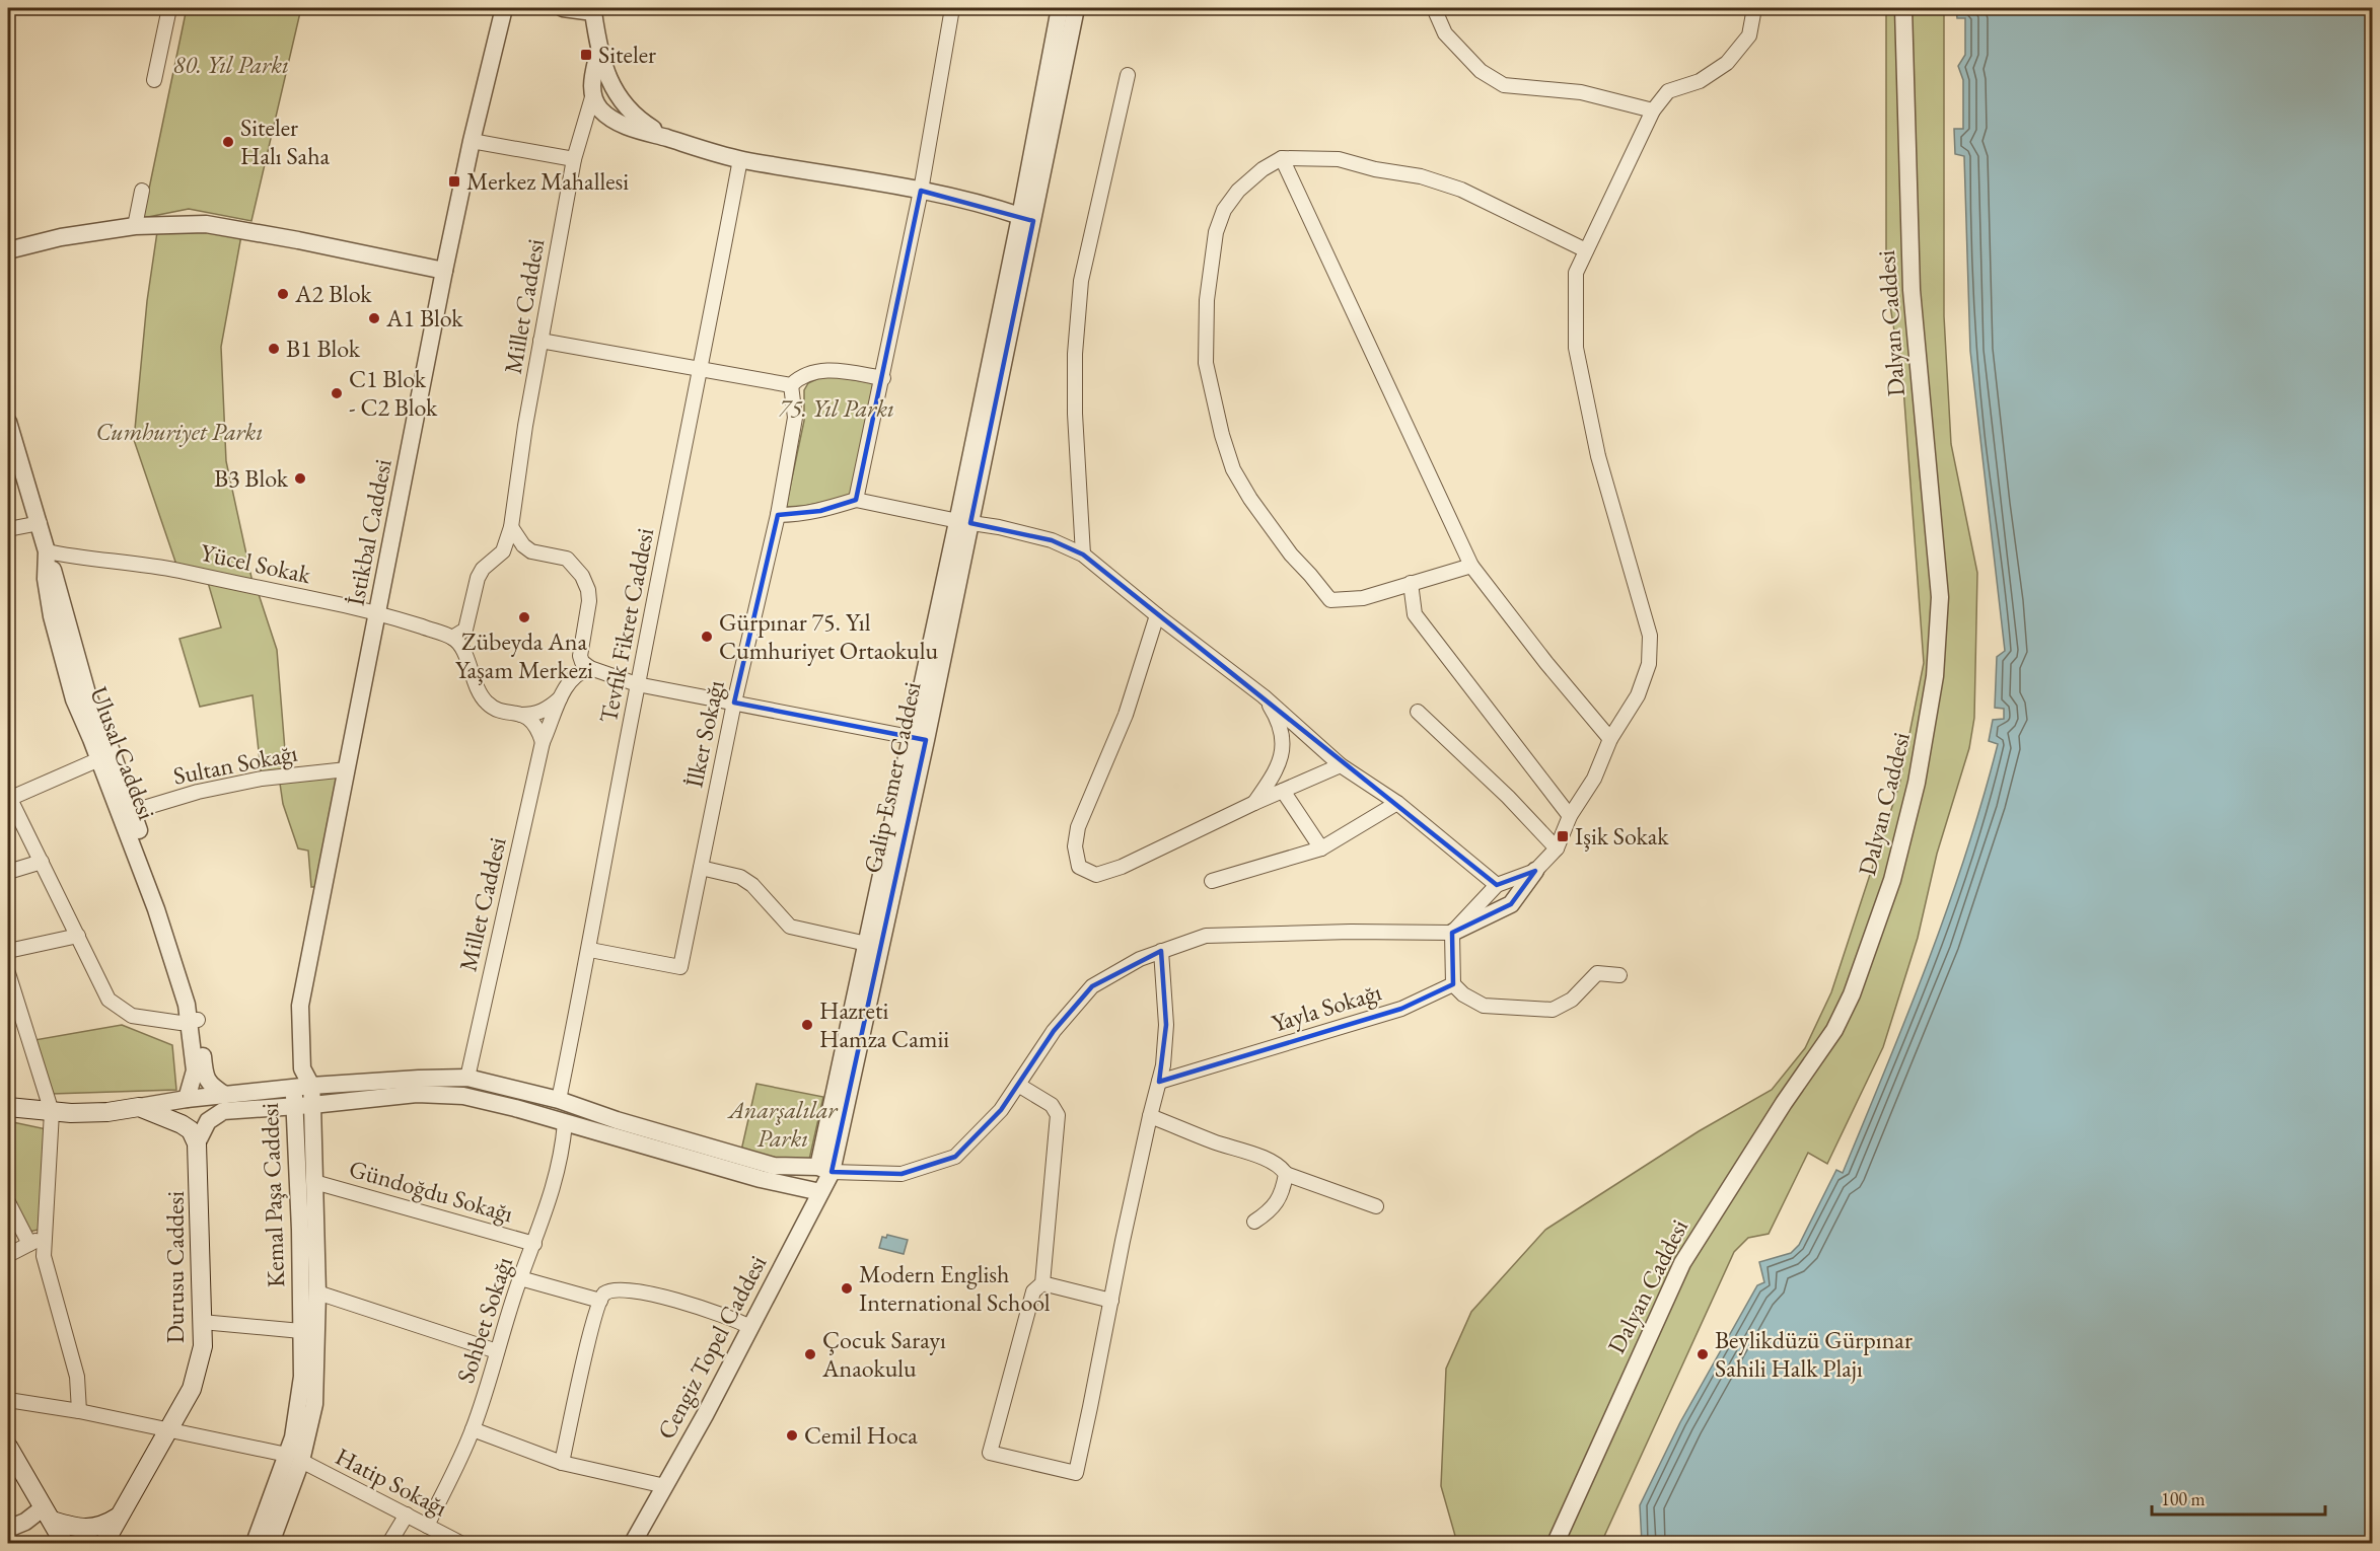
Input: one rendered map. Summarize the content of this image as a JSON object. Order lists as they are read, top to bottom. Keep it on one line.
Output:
{"streets":{"main road":["Durusu Caddesi"],"street":["Millet Caddesi","Dalyan Caddesi","İstikbal Caddesi","Yücel Sokak","Tevfik Fikret Caddesi","İlker Sokağı","Sultan Sokağı","Galip Esmer Caddesi","Yayla Sokağı","Gündoğdu Sokağı","Kemal Paşa Caddesi","Sohbet Sokağı","Cengiz Topel Caddesi","Hatip Sokağı"]},"crossings":[["İstikbal Caddesi","Yücel Sokak"],["İstikbal Caddesi","Sultan Sokağı"],["İstikbal Caddesi","Kemal Paşa Caddesi"],["Tevfik Fikret Caddesi","İlker Sokağı"],["Galip Esmer Caddesi","Cengiz Topel Caddesi"],["Gündoğdu Sokağı","Kemal Paşa Caddesi"],["Gündoğdu Sokağı","Sohbet Sokağı"],["Kemal Paşa Caddesi","Hatip Sokağı"],["Durusu Caddesi","Hatip Sokağı"],["Sohbet Sokağı","Hatip Sokağı"]],"parks":["80. Yıl Parkı","75. Yıl Parkı","Cumhuriyet Parkı","Anarşalılar Parkı"],"places":{"transit":["Siteler","Merkez Mahallesi","Işik Sokak"],"other":["Siteler Halı Saha","A2 Blok","A1 Blok","B1 Blok","C1 Blok - C2 Blok","B3 Blok","Zübeyda Ana Yaşam Merkezi","Gürpınar 75. Yıl Cumhuriyet Ortaokulu","Hazreti Hamza Camii","Modern English International School","Çocuk Sarayı Anaokulu","Beylikdüzü Gürpınar Sahili Halk Plajı","Cemil Hoca"]},"scale_bar":"100 m"}
